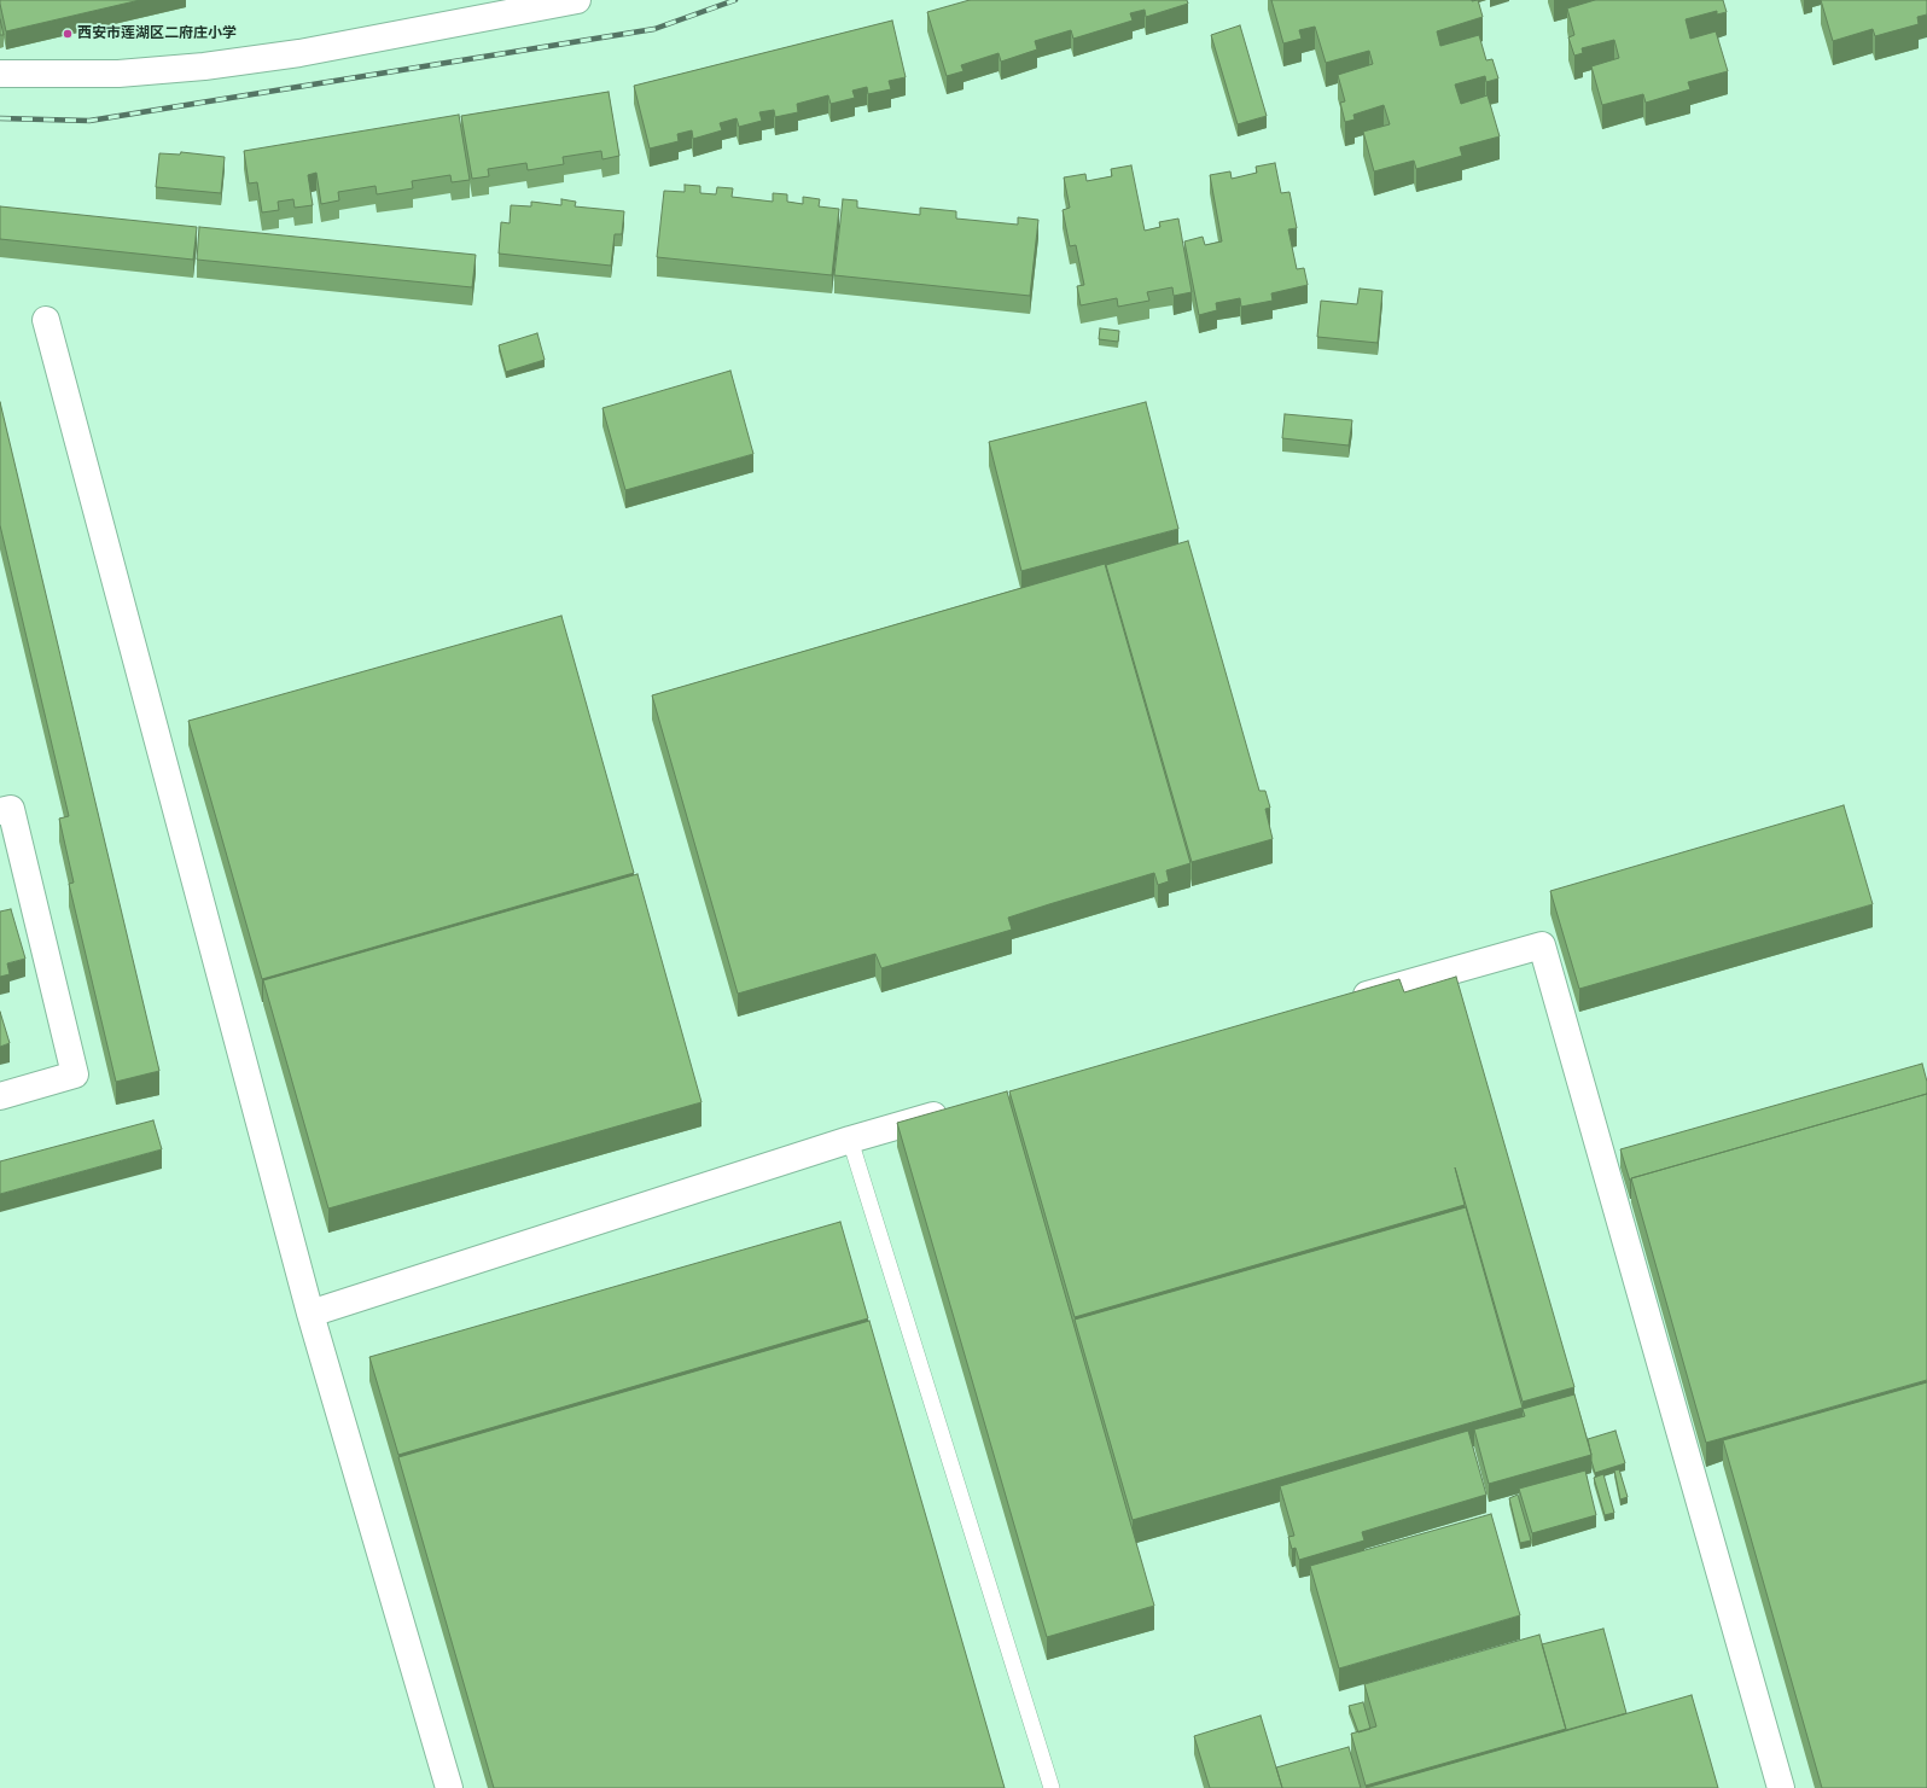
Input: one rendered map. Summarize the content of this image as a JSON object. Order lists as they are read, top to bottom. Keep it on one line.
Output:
{"places":["西安市莲湖区二府庄小学"]}
